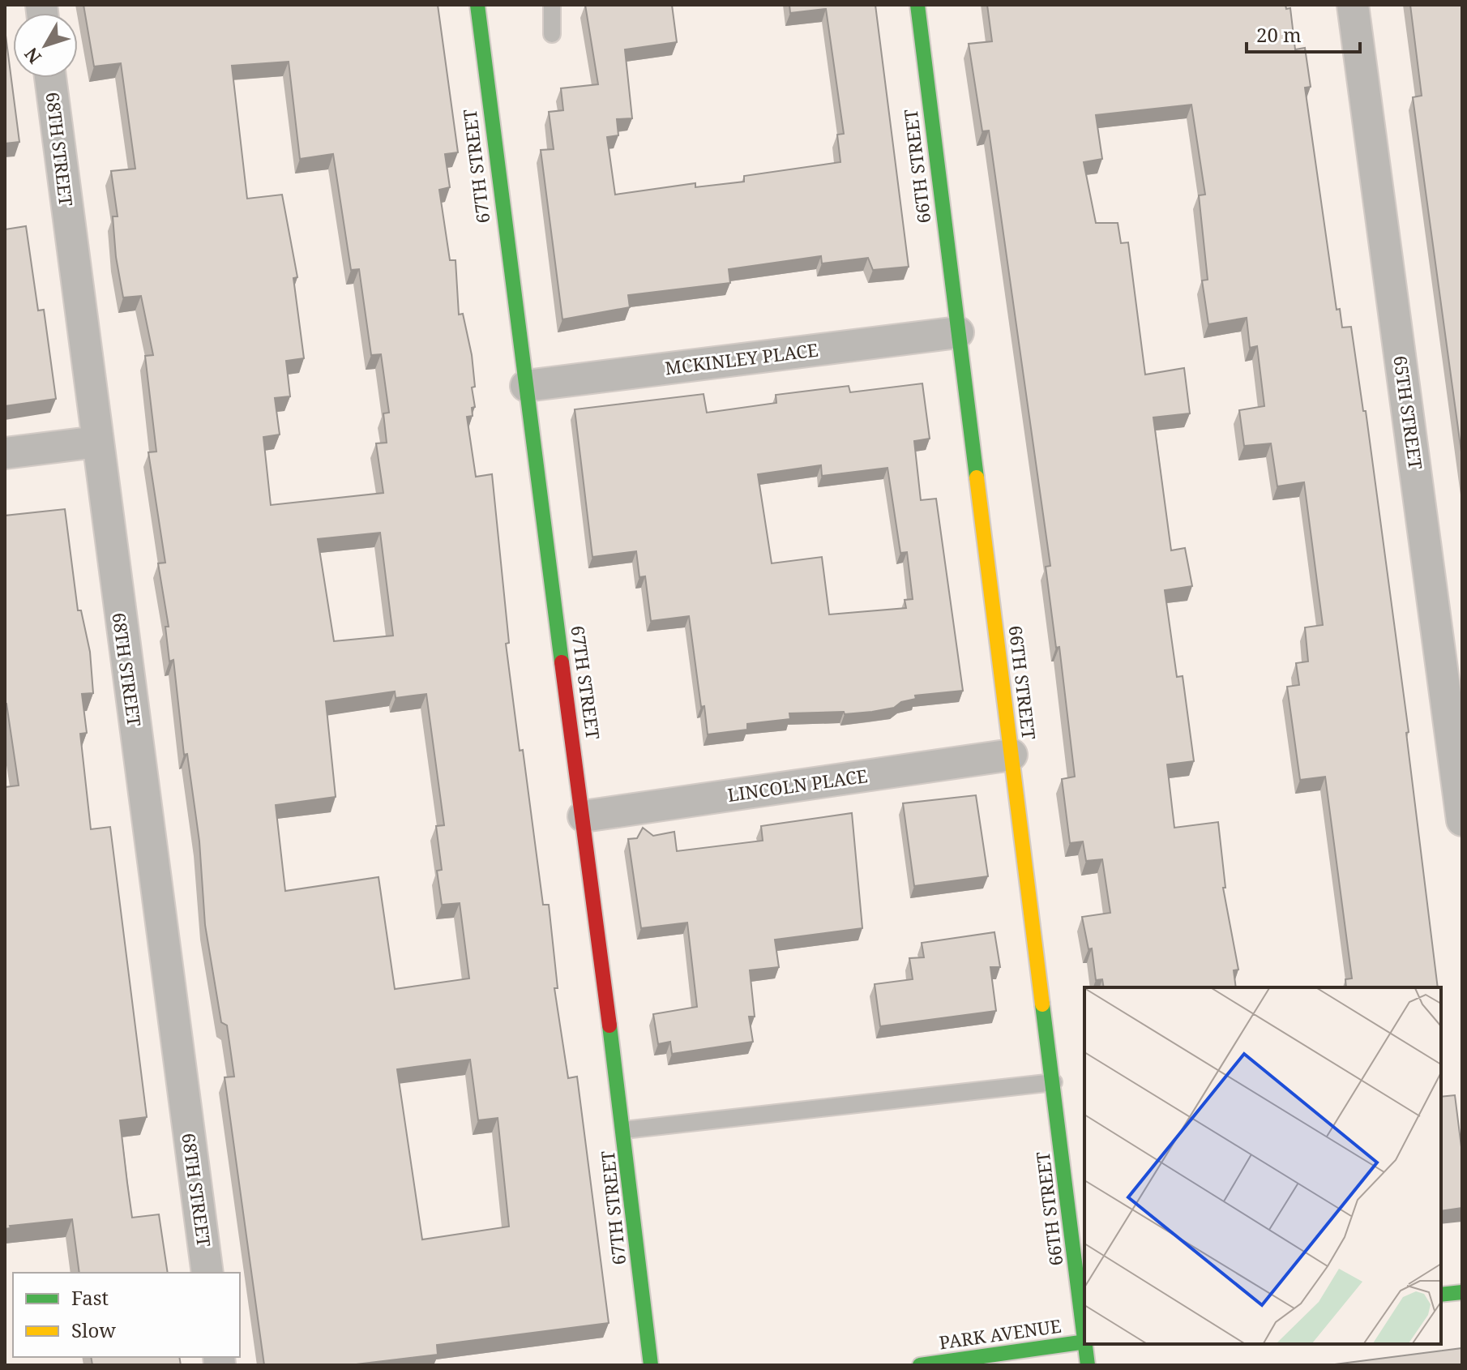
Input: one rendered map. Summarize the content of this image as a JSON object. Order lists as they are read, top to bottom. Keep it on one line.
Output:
{"streets":{"street":["68TH STREET","67TH STREET","66TH STREET","MCKINLEY PLACE","65TH STREET","LINCOLN PLACE","PARK AVENUE"]},"crossings":[["67TH STREET","MCKINLEY PLACE"],["67TH STREET","LINCOLN PLACE"],["66TH STREET","MCKINLEY PLACE"],["66TH STREET","LINCOLN PLACE"]],"legend":["Fast","Slow"],"scale_bar":"20 m","north":"bottom left"}
